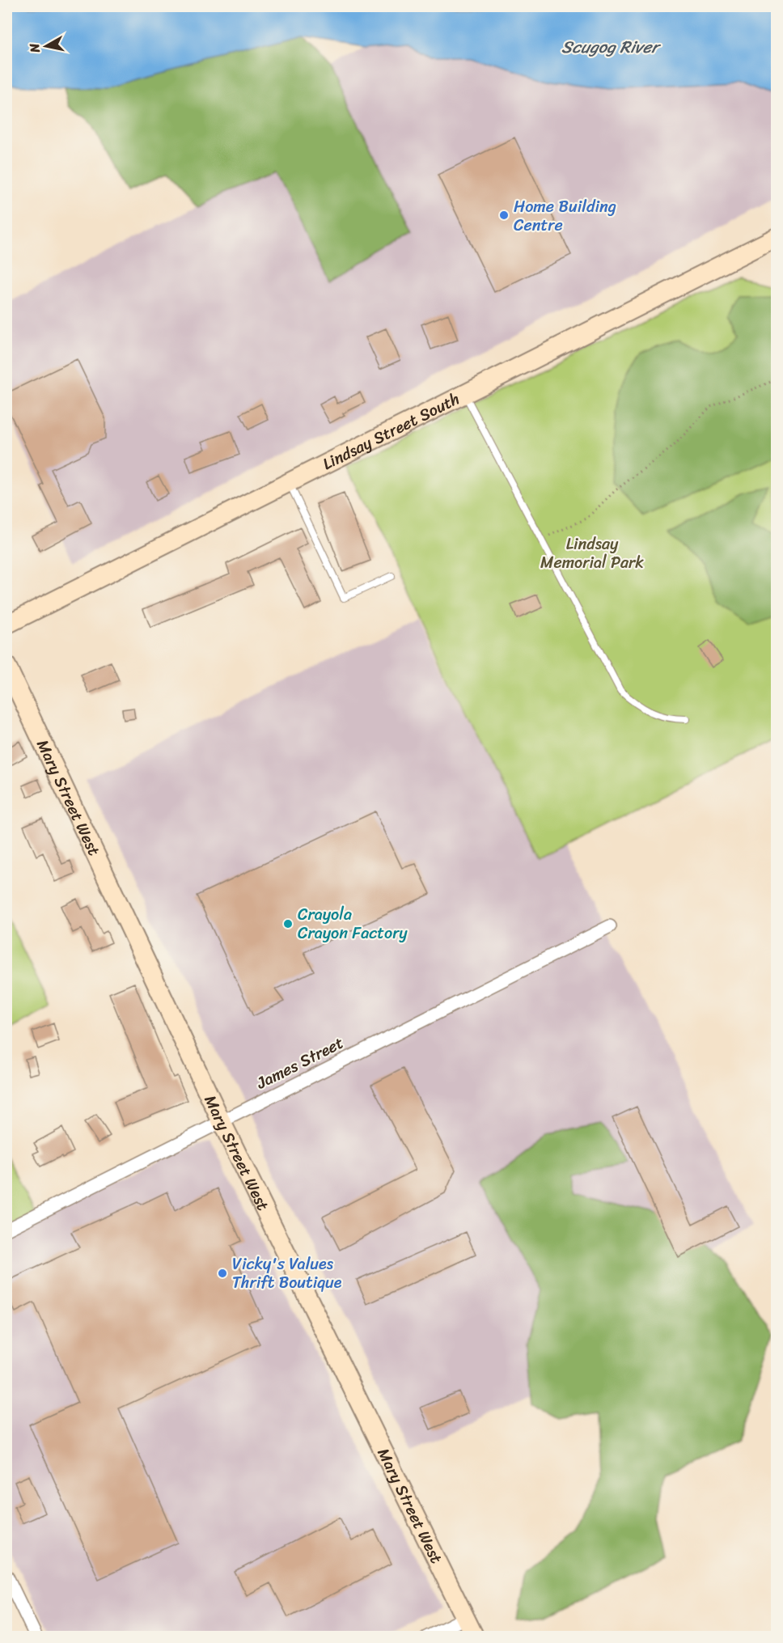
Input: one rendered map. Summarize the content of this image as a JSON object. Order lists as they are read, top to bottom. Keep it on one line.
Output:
{"streets":{"street":["Lindsay Street South","Mary Street West","James Street"]},"crossings":[["Mary Street West","James Street"]],"water":["Scugog River"],"parks":["Lindsay Memorial Park"],"places":["Home Building Centre","Crayola Crayon Factory","Vicky's Values Thrift Boutique"],"north":"left"}
